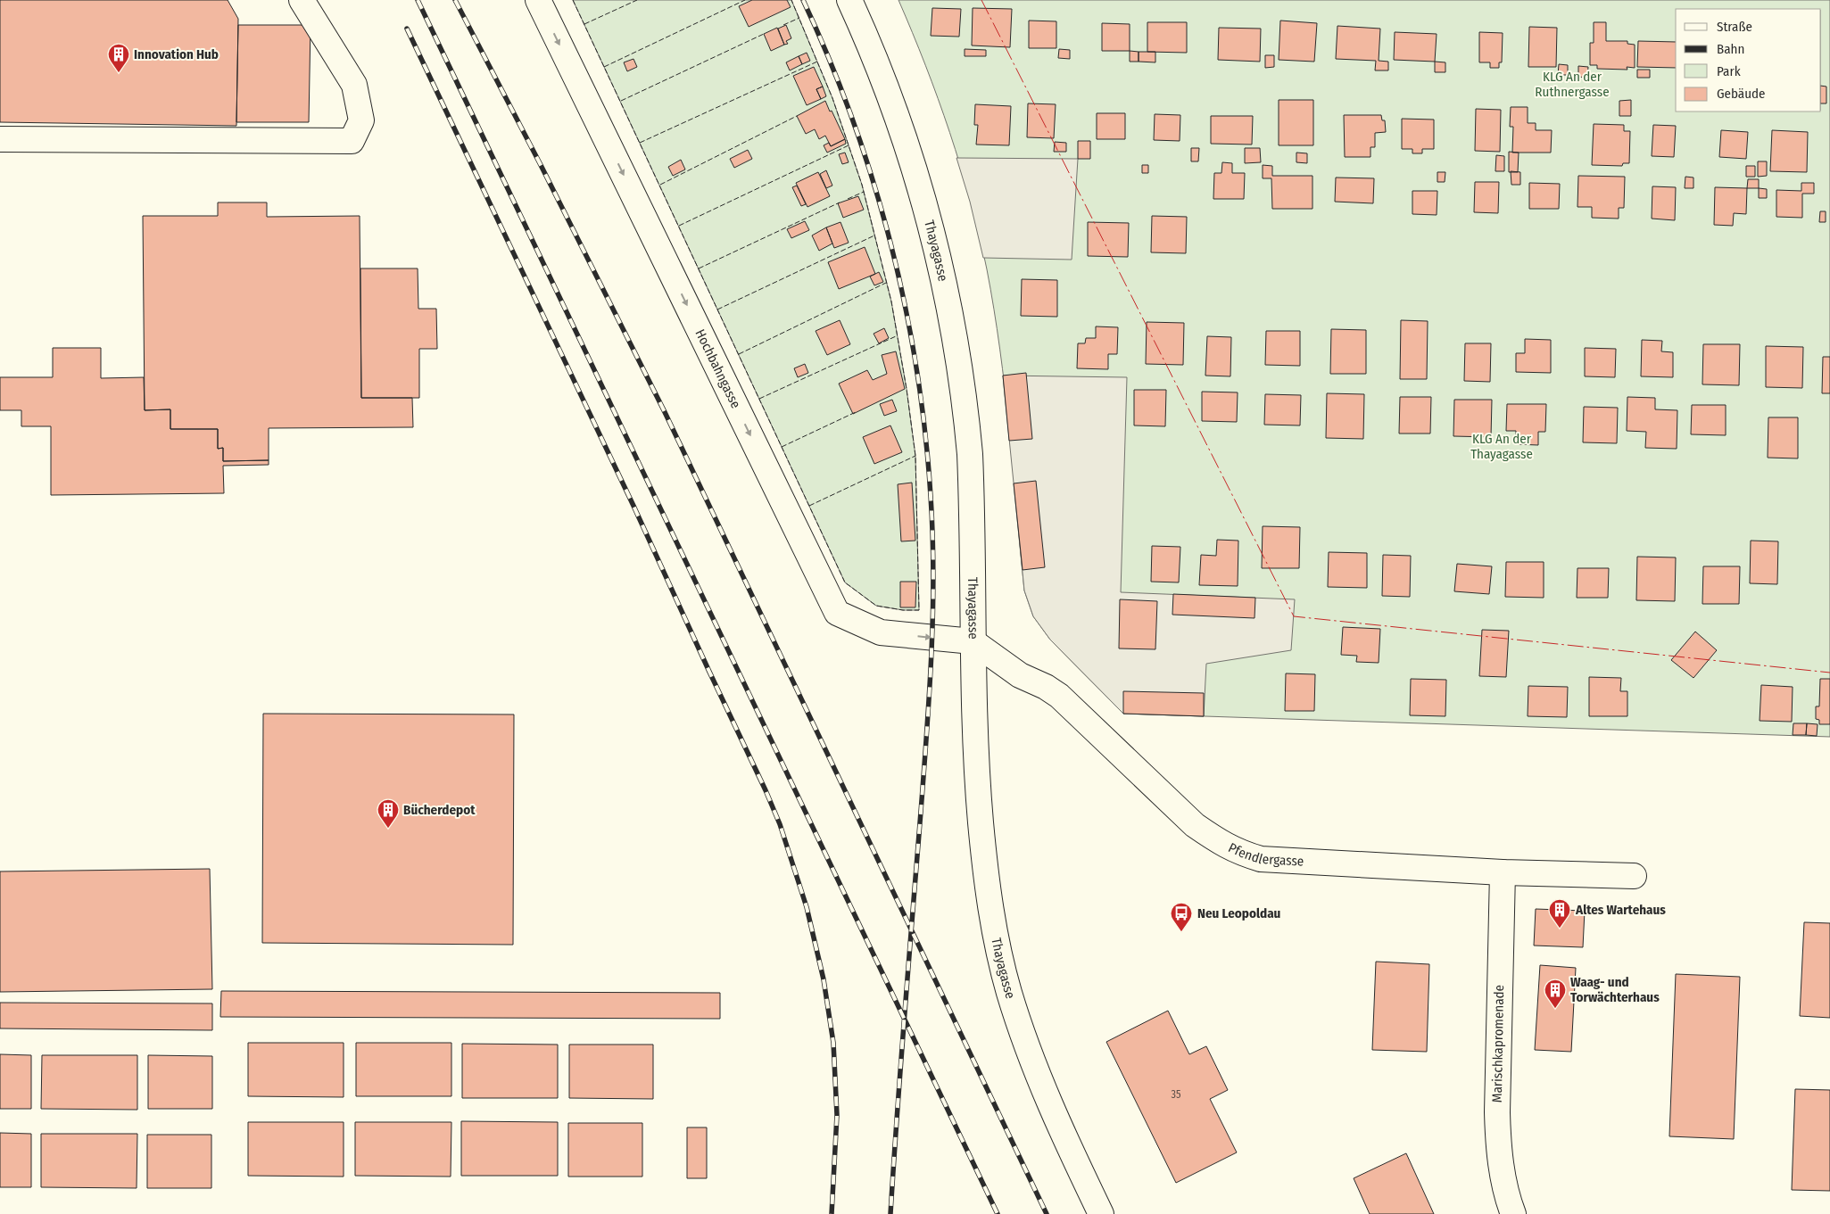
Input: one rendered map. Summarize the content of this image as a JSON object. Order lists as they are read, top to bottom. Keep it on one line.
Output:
{"streets":{"street":["Thayagasse","Hochbahngasse","Pfendlergasse","Marischkapromenade"]},"crossings":[["Thayagasse","Hochbahngasse"],["Thayagasse","Pfendlergasse"],["Hochbahngasse","Pfendlergasse"],["Pfendlergasse","Marischkapromenade"]],"one_way":["Hochbahngasse"],"parks":["KLG An der Ruthnergasse","KLG An der Thayagasse"],"places":{"building":["Innovation Hub","Bücherdepot","Altes Wartehaus","Waag- und Torwächterhaus"],"bus stop":["Neu Leopoldau"]},"house_numbers":["35"],"legend":["Straße","Bahn","Park","Gebäude"]}
